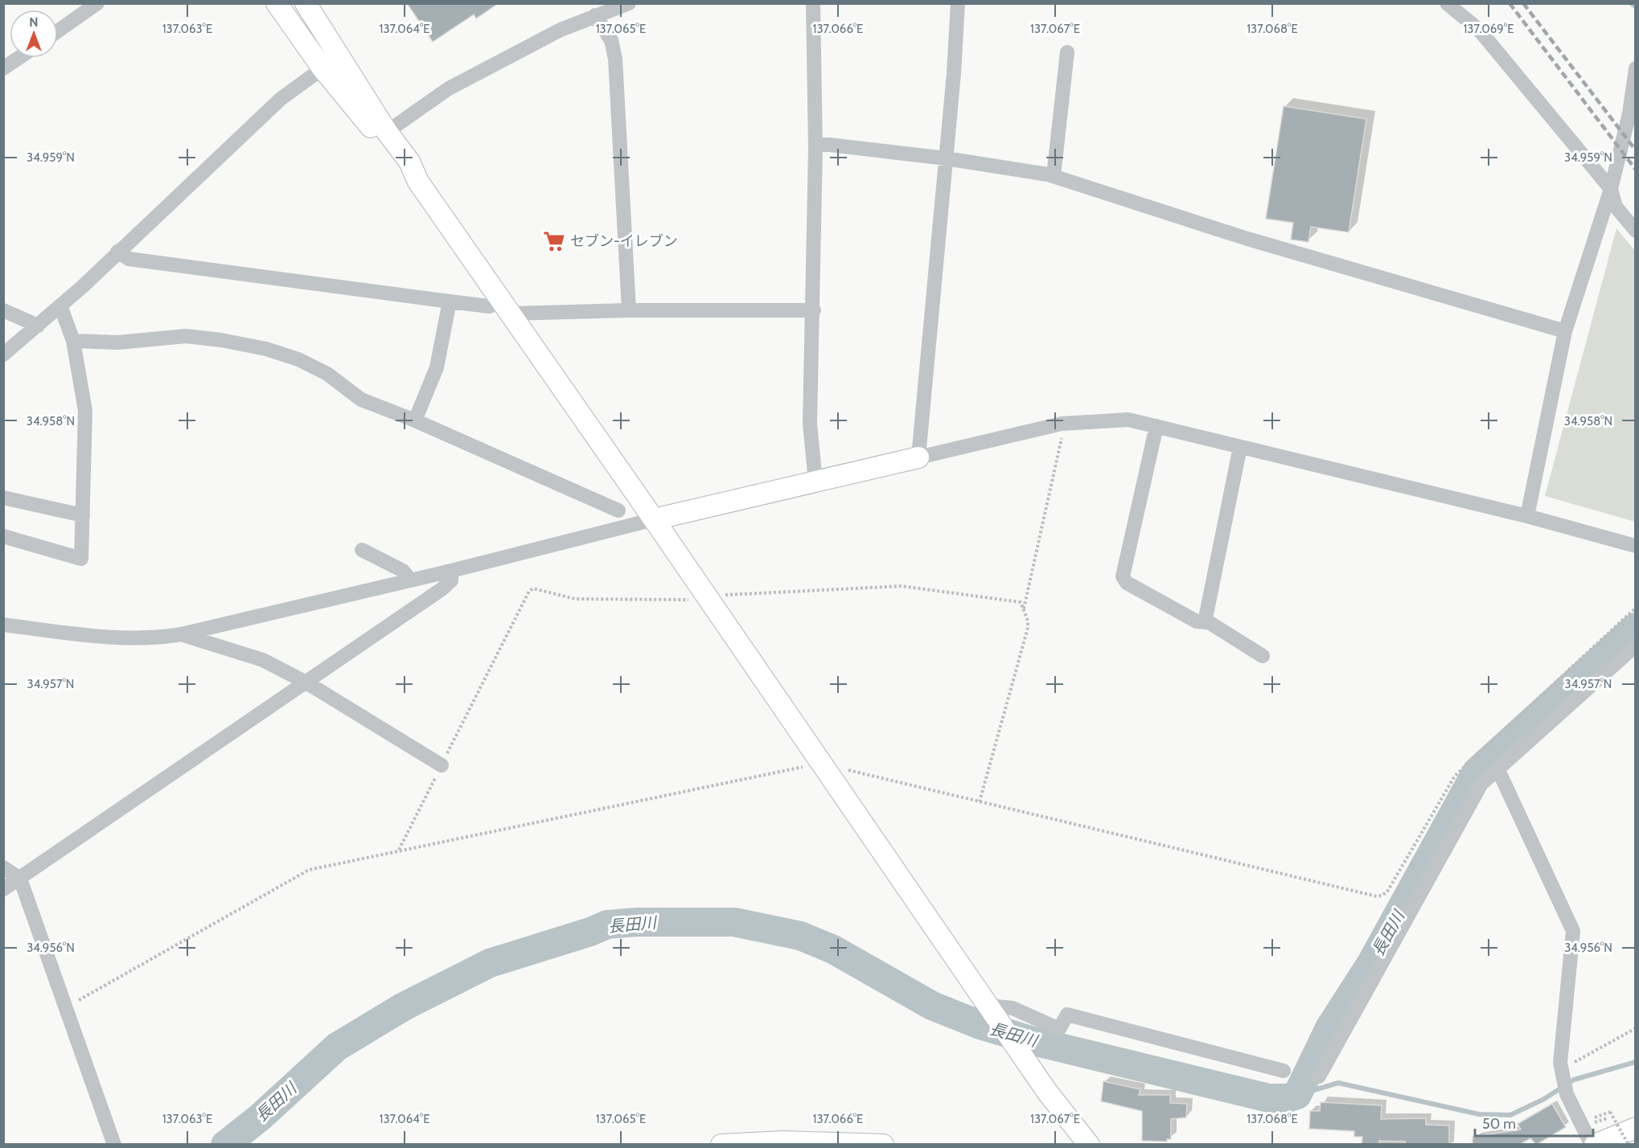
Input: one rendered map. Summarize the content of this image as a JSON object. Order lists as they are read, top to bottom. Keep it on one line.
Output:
{"water":["長田川"],"places":{"supermarket":["セブン-イレブン"]},"scale_bar":"50 m","north":"top","coordinates":["137.063°E","137.064°E","137.065°E","137.066°E","137.067°E","137.068°E","137.069°E","34.959°N","34.958°N","34.957°N","34.956°N"]}
